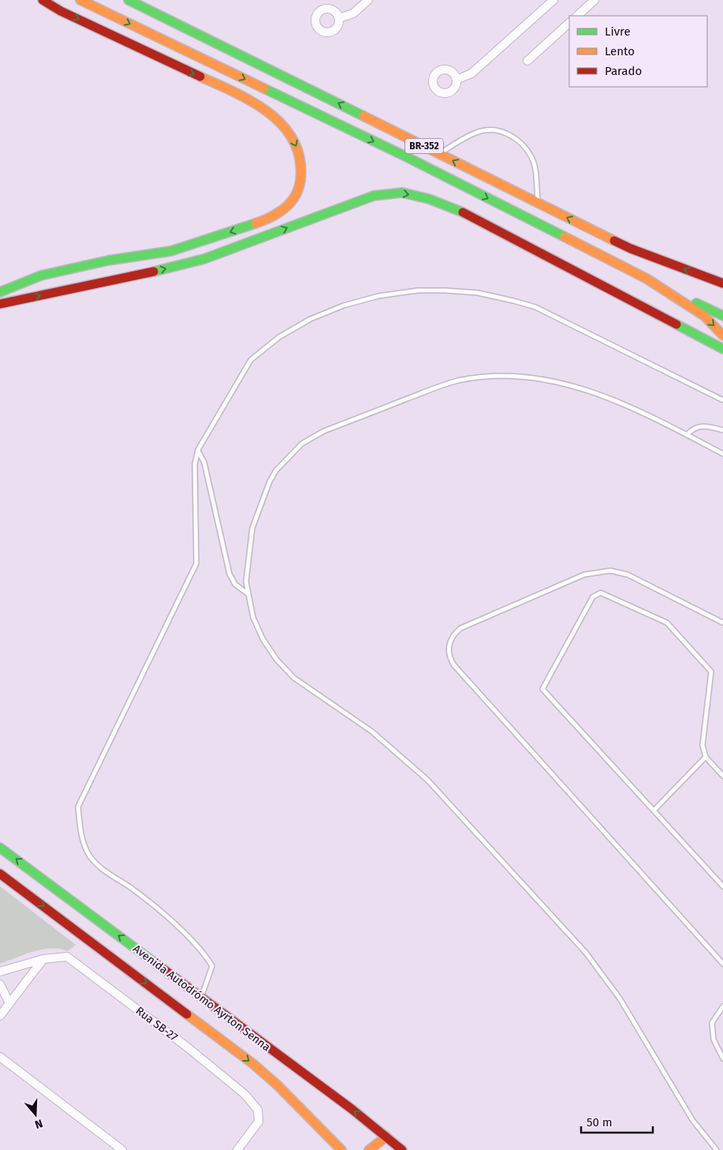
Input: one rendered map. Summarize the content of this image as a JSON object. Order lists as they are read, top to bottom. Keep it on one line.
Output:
{"streets":{"main road":["BR-352","Avenida Autodrómo Ayrton Senna"],"street":["Rua SB-27"]},"legend":["Livre","Lento","Parado"],"scale_bar":"50 m","north":"bottom"}
